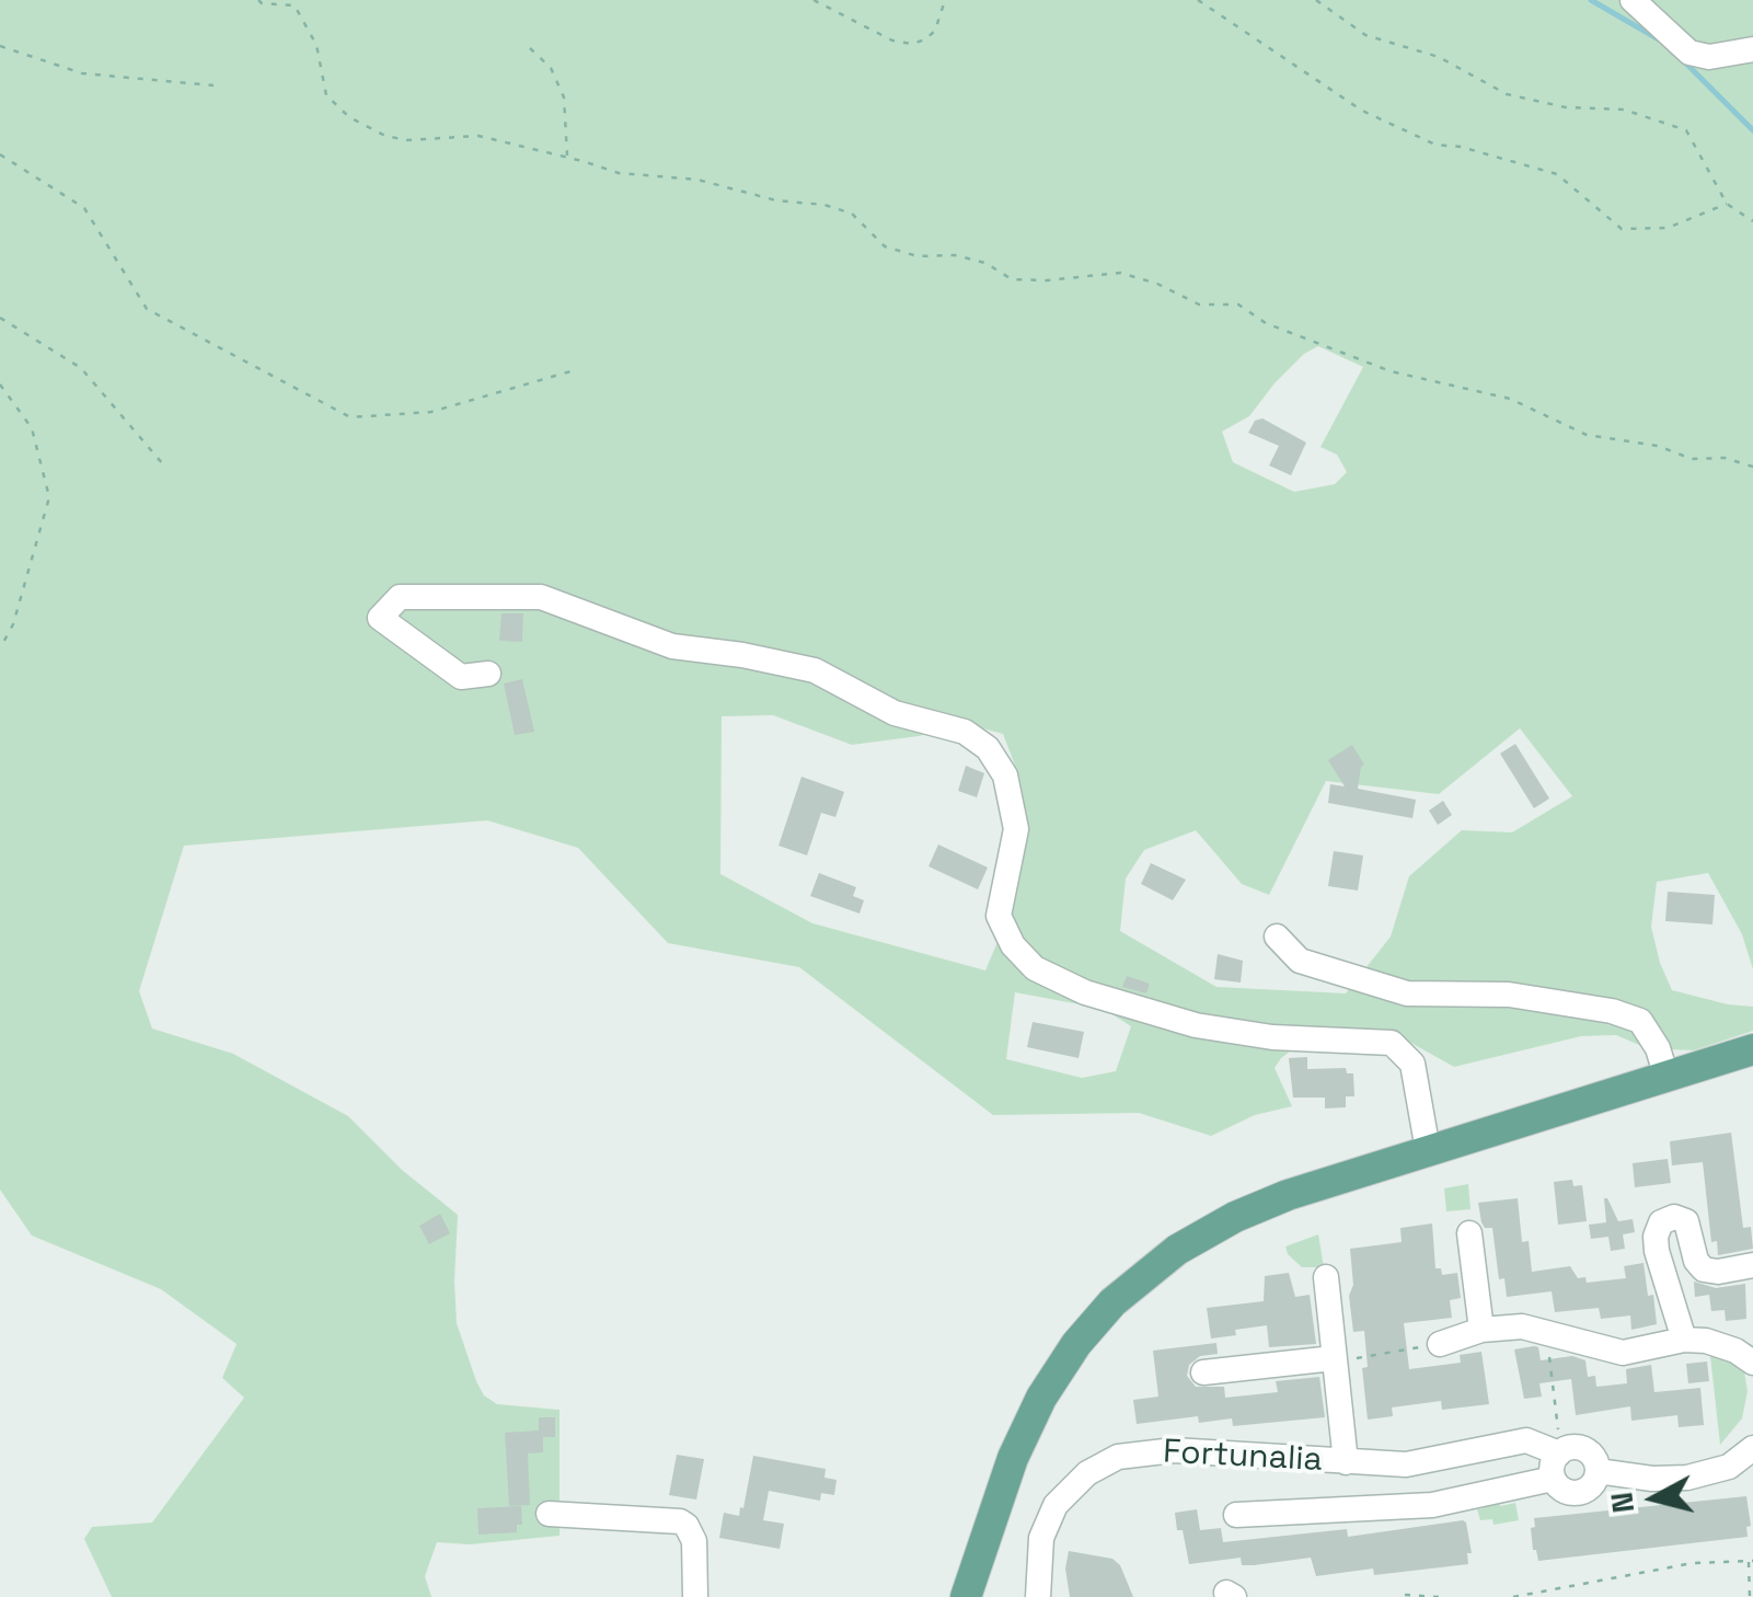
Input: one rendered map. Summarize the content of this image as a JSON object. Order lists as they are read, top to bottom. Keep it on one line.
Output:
{"streets":{"street":["Fortunalia"]},"north":"left"}
